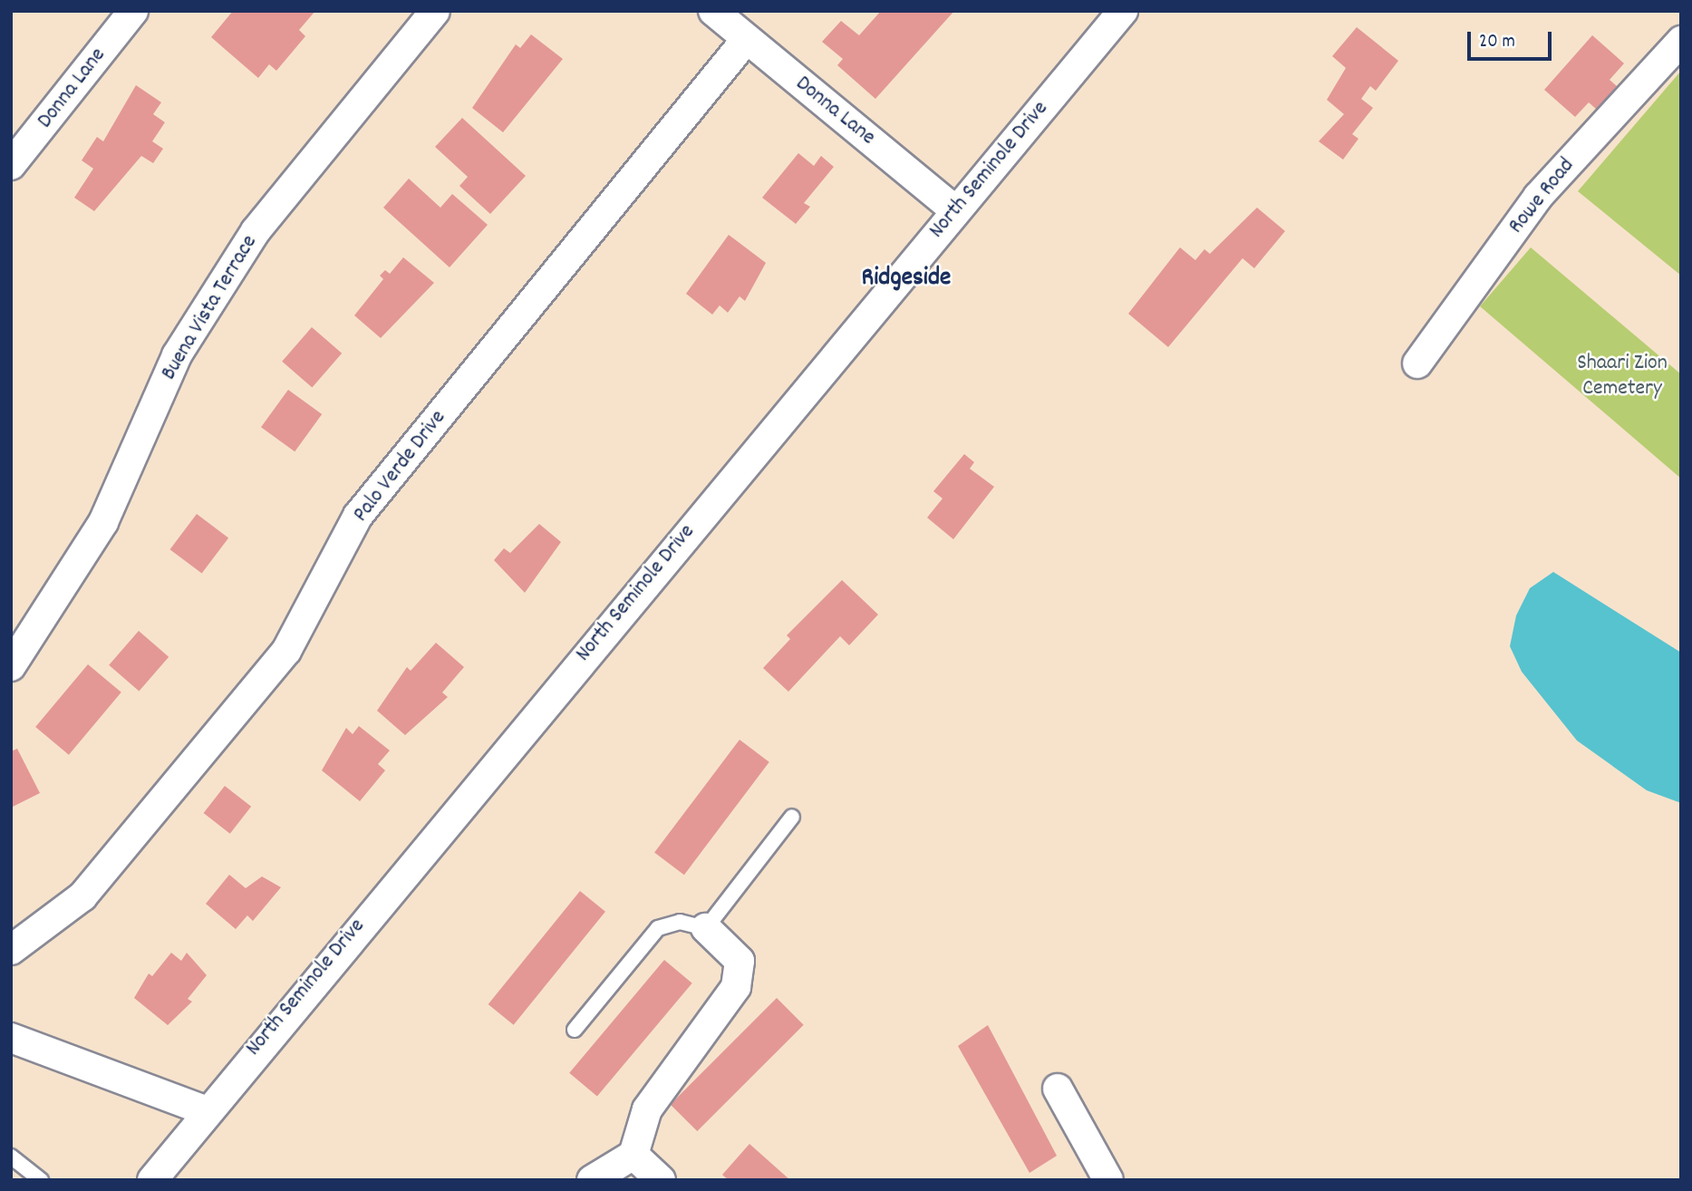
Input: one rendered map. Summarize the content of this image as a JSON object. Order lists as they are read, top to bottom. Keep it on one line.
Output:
{"streets":{"street":["Donna Lane","North Seminole Drive","Rowe Road","Buena Vista Terrace","Palo Verde Drive"]},"crossings":[["Donna Lane","North Seminole Drive"],["Donna Lane","Palo Verde Drive"]],"districts":["Ridgeside"],"parks":["Shaari Zion Cemetery"],"scale_bar":"20 m"}
